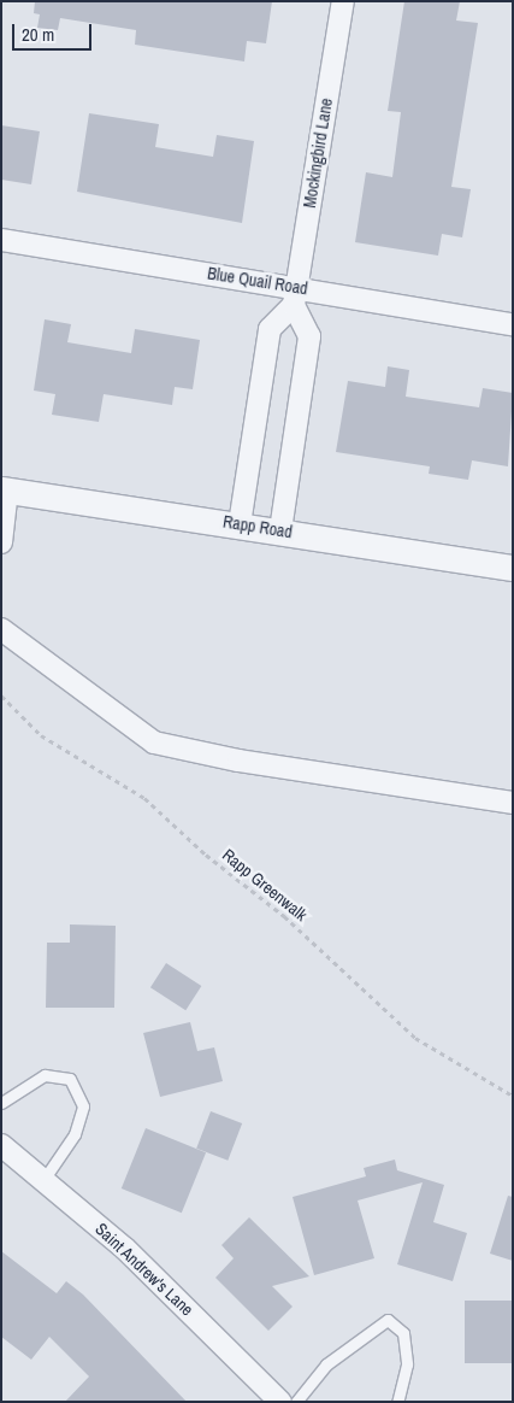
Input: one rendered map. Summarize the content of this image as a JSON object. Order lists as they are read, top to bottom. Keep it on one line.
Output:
{"streets":{"street":["Mockingbird Lane","Blue Quail Road","Rapp Road","Saint Andrew's Lane"],"path":["Rapp Greenwalk"]},"crossings":[["Mockingbird Lane","Blue Quail Road"]],"scale_bar":"20 m"}
